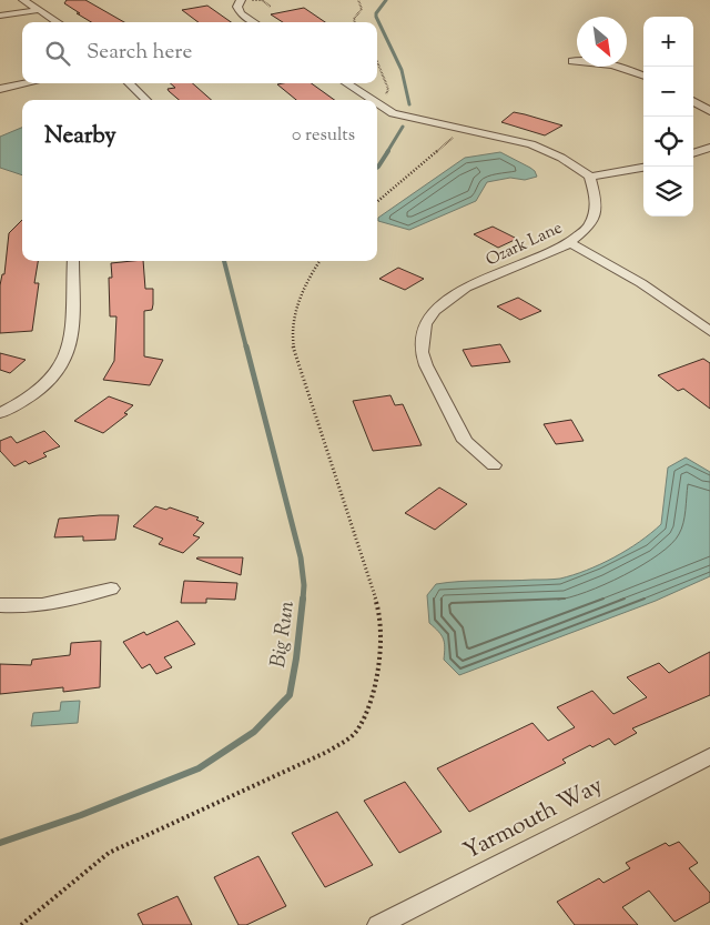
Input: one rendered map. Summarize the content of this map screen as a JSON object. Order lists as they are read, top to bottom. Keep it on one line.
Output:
{"streets":{"street":["Ozark Lane","Yarmouth Way"]},"water":["Big Run"],"north":"bottom right","page":{"map_buttons":["+","−"],"search":"Search here","heading":["Nearby","0 results"]}}
